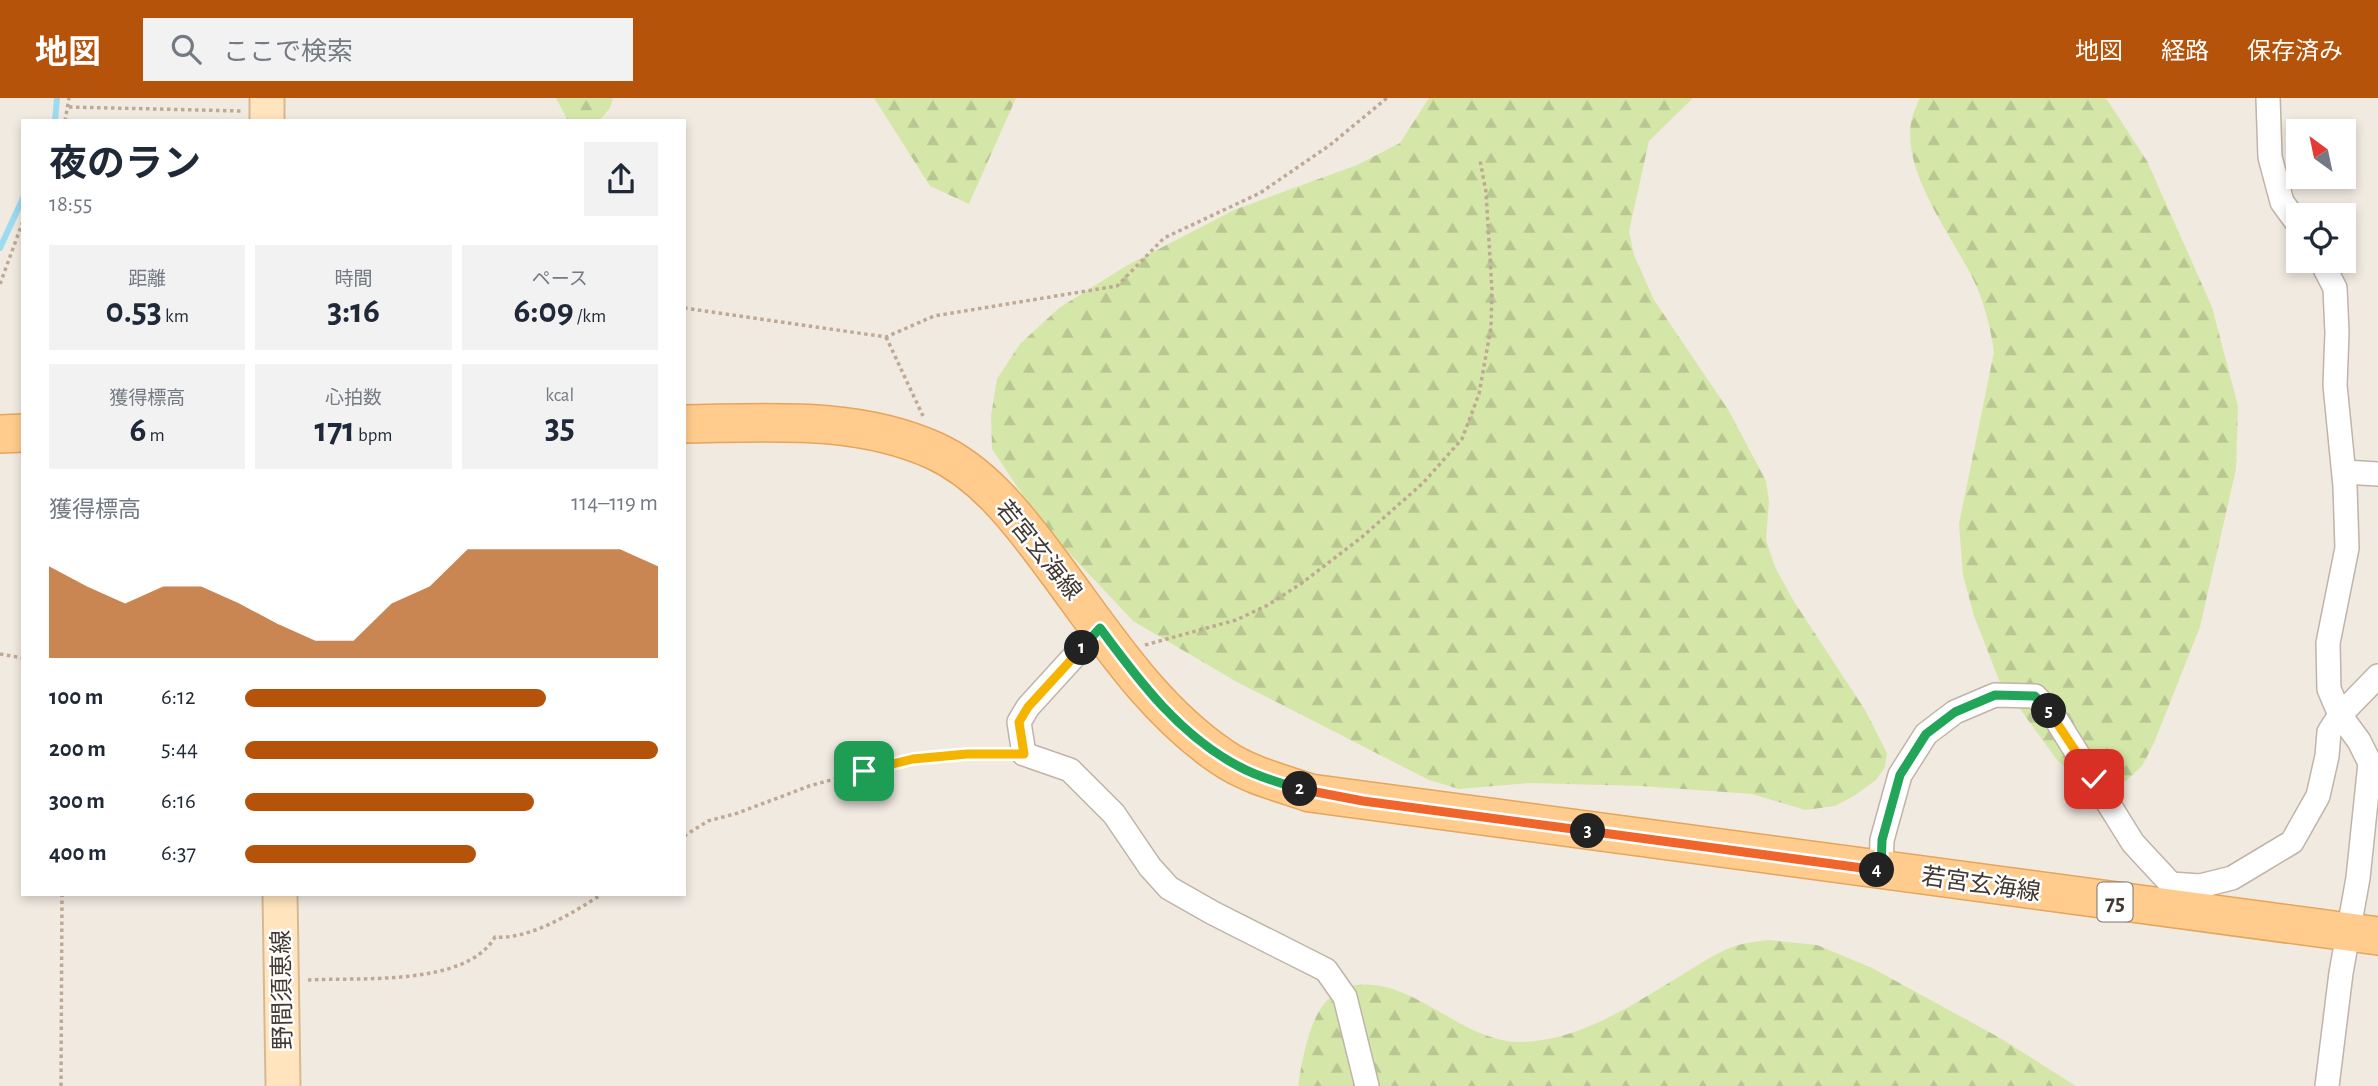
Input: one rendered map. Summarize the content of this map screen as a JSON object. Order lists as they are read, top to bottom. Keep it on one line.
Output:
{"streets":{"main road":["若宮玄海線","75","野間須恵線"]},"north":"top left","page":{"header":"地図","search":"ここで検索","nav":["地図","経路","保存済み"],"heading":["夜のラン","18:55"],"stats":[["距離","0.53 km"],["時間","3:16"],["ペース","6:09 /km"],["獲得標高","6 m"],["心拍数","171 bpm"],["kcal","35"]],"chart":["獲得標高","114–119 m"],"pins":["1","5","2","3","4"],"list":[{"name":"100 m","note":"6:12"},{"name":"200 m","note":"5:44"},{"name":"300 m","note":"6:16"},{"name":"400 m","note":"6:37"}]}}
